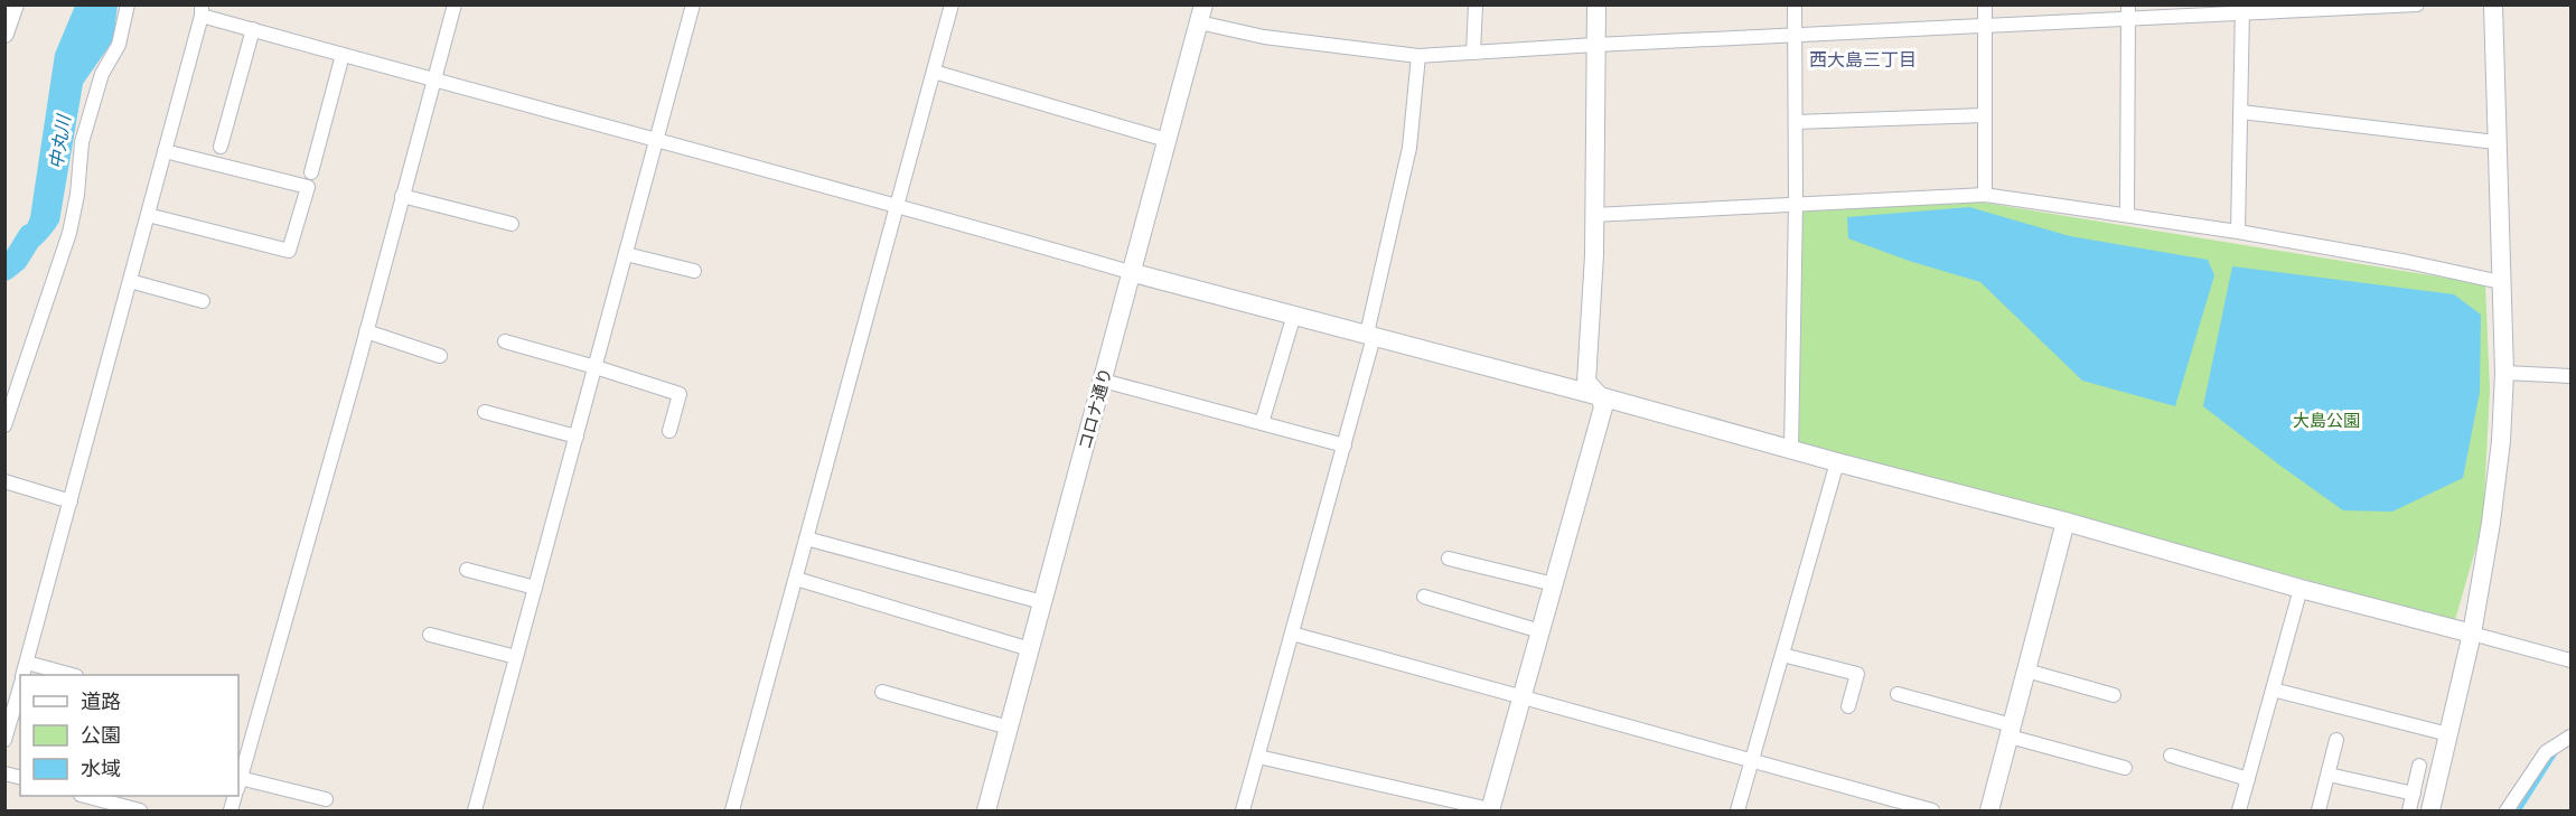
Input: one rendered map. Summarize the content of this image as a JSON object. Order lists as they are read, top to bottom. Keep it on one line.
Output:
{"streets":{"street":["コロナ通り"]},"districts":["西大島三丁目"],"water":["中丸川"],"parks":["大島公園"],"legend":["道路","公園","水域"]}
